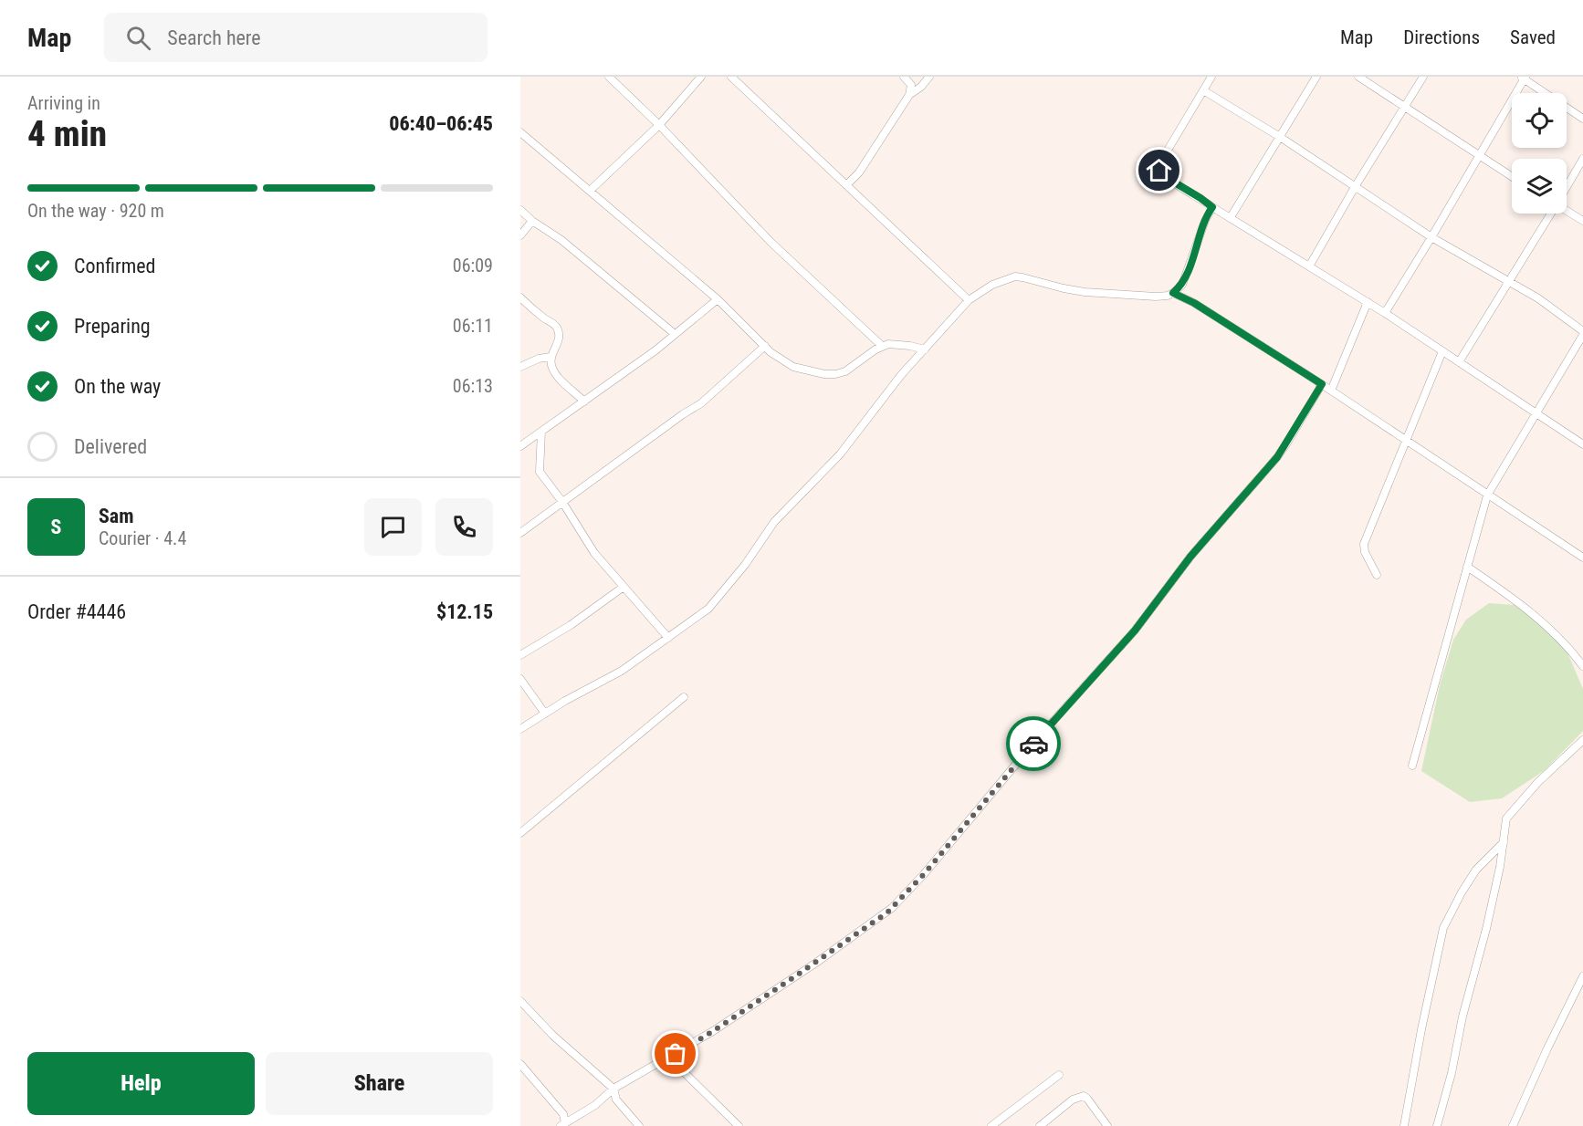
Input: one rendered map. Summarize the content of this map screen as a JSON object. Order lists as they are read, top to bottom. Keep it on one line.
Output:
{"page":{"header":"Map","search":"Search here","nav":["Map","Directions","Saved"],"heading":["4 min","Arriving in","06:40–06:45"],"panel":["Sam","Courier · 4.4","Order #4446","$12.15"],"bar":"On the way · 920 m","list":[["Confirmed","06:09"],["Preparing","06:11"],["On the way","06:13"],"Delivered"],"round":"S","buttons":["Help","Share"]}}
